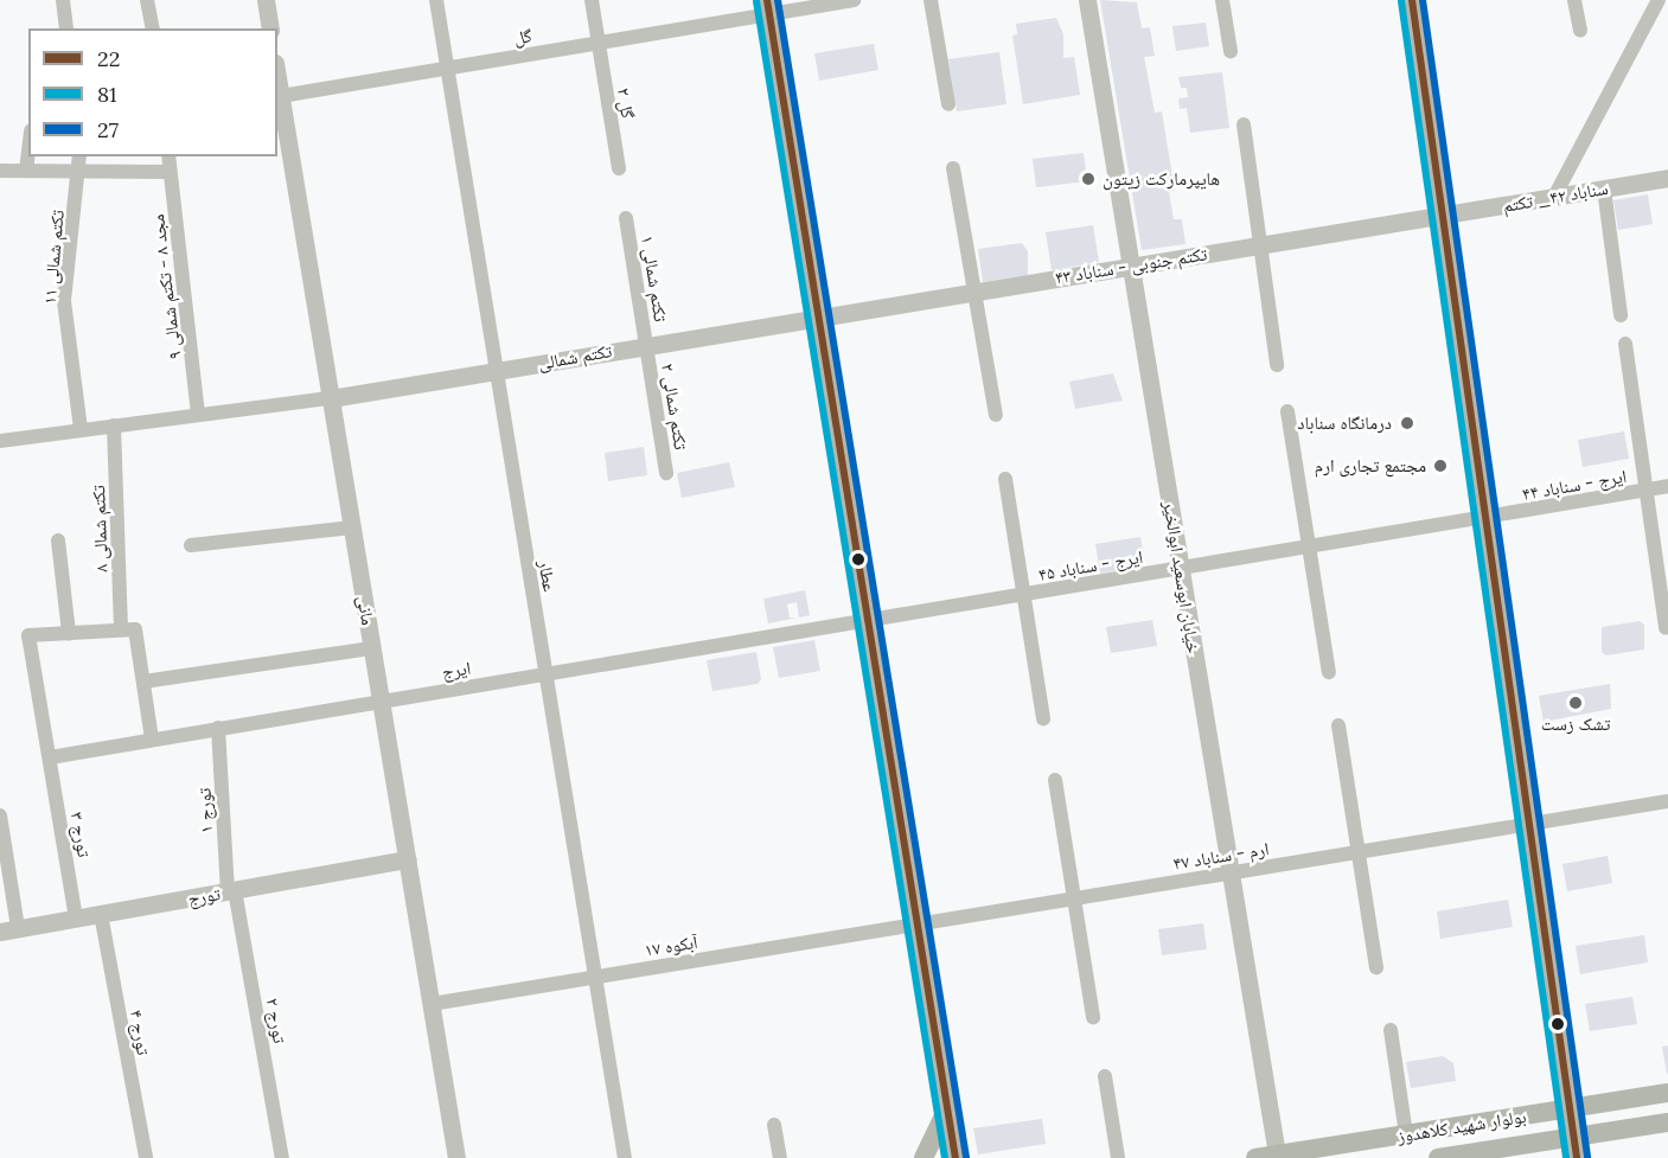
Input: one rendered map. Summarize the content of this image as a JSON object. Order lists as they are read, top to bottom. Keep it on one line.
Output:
{"streets":{"main road":["بولوار شهید کلاهدوز"],"street":["گل","گل ۲","سناباد ۴۲_ تکتم","تکتم شمالی ۱۱","تکتم جنوبی - سناباد ۴۳","تکتم شمالی ۱","مجد ۸ - تکتم شمالی ۹","تکتم شمالی","تکتم شمالی ۲","ایرج - سناباد ۴۴","تکتم شمالی ۸","ایرج - سناباد ۴۵","عطار","خیابان ابوسعید ابوالخیر","مانی","ایرج","تورج ۱","تورج ۳","ارم - سناباد ۴۷","تورج","آبکوه ۱۷","تورج ۲","تورج ۴"]},"crossings":[["گل","گل ۲"],["گل","عطار"],["گل","مانی"],["سناباد ۴۲_ تکتم","تکتم جنوبی - سناباد ۴۳"],["تکتم جنوبی - سناباد ۴۳","تکتم شمالی"],["تکتم جنوبی - سناباد ۴۳","خیابان ابوسعید ابوالخیر"],["تکتم شمالی ۱","تکتم شمالی"],["تکتم شمالی ۱","تکتم شمالی ۲"],["تکتم شمالی","تکتم شمالی ۲"],["تکتم شمالی","عطار"],["تکتم شمالی","مانی"],["ایرج - سناباد ۴۴","ایرج - سناباد ۴۵"],["ایرج - سناباد ۴۵","خیابان ابوسعید ابوالخیر"],["ایرج - سناباد ۴۵","ایرج"],["عطار","ایرج"],["عطار","آبکوه ۱۷"],["خیابان ابوسعید ابوالخیر","ارم - سناباد ۴۷"],["خیابان ابوسعید ابوالخیر","بولوار شهید کلاهدوز"],["مانی","ایرج"],["مانی","تورج"],["مانی","آبکوه ۱۷"],["ایرج","تورج ۱"],["ایرج","تورج ۳"],["تورج ۱","تورج"],["تورج ۱","تورج ۲"],["تورج ۳","تورج"],["ارم - سناباد ۴۷","آبکوه ۱۷"],["تورج","تورج ۲"],["تورج","تورج ۴"]],"places":["هایپرمارکت زیتون","درمانگاه سناباد","مجتمع تجاری ارم","تشک زست"],"lines":["transit line 22","transit line 27","transit line 81"],"legend":["22","81","27"]}
